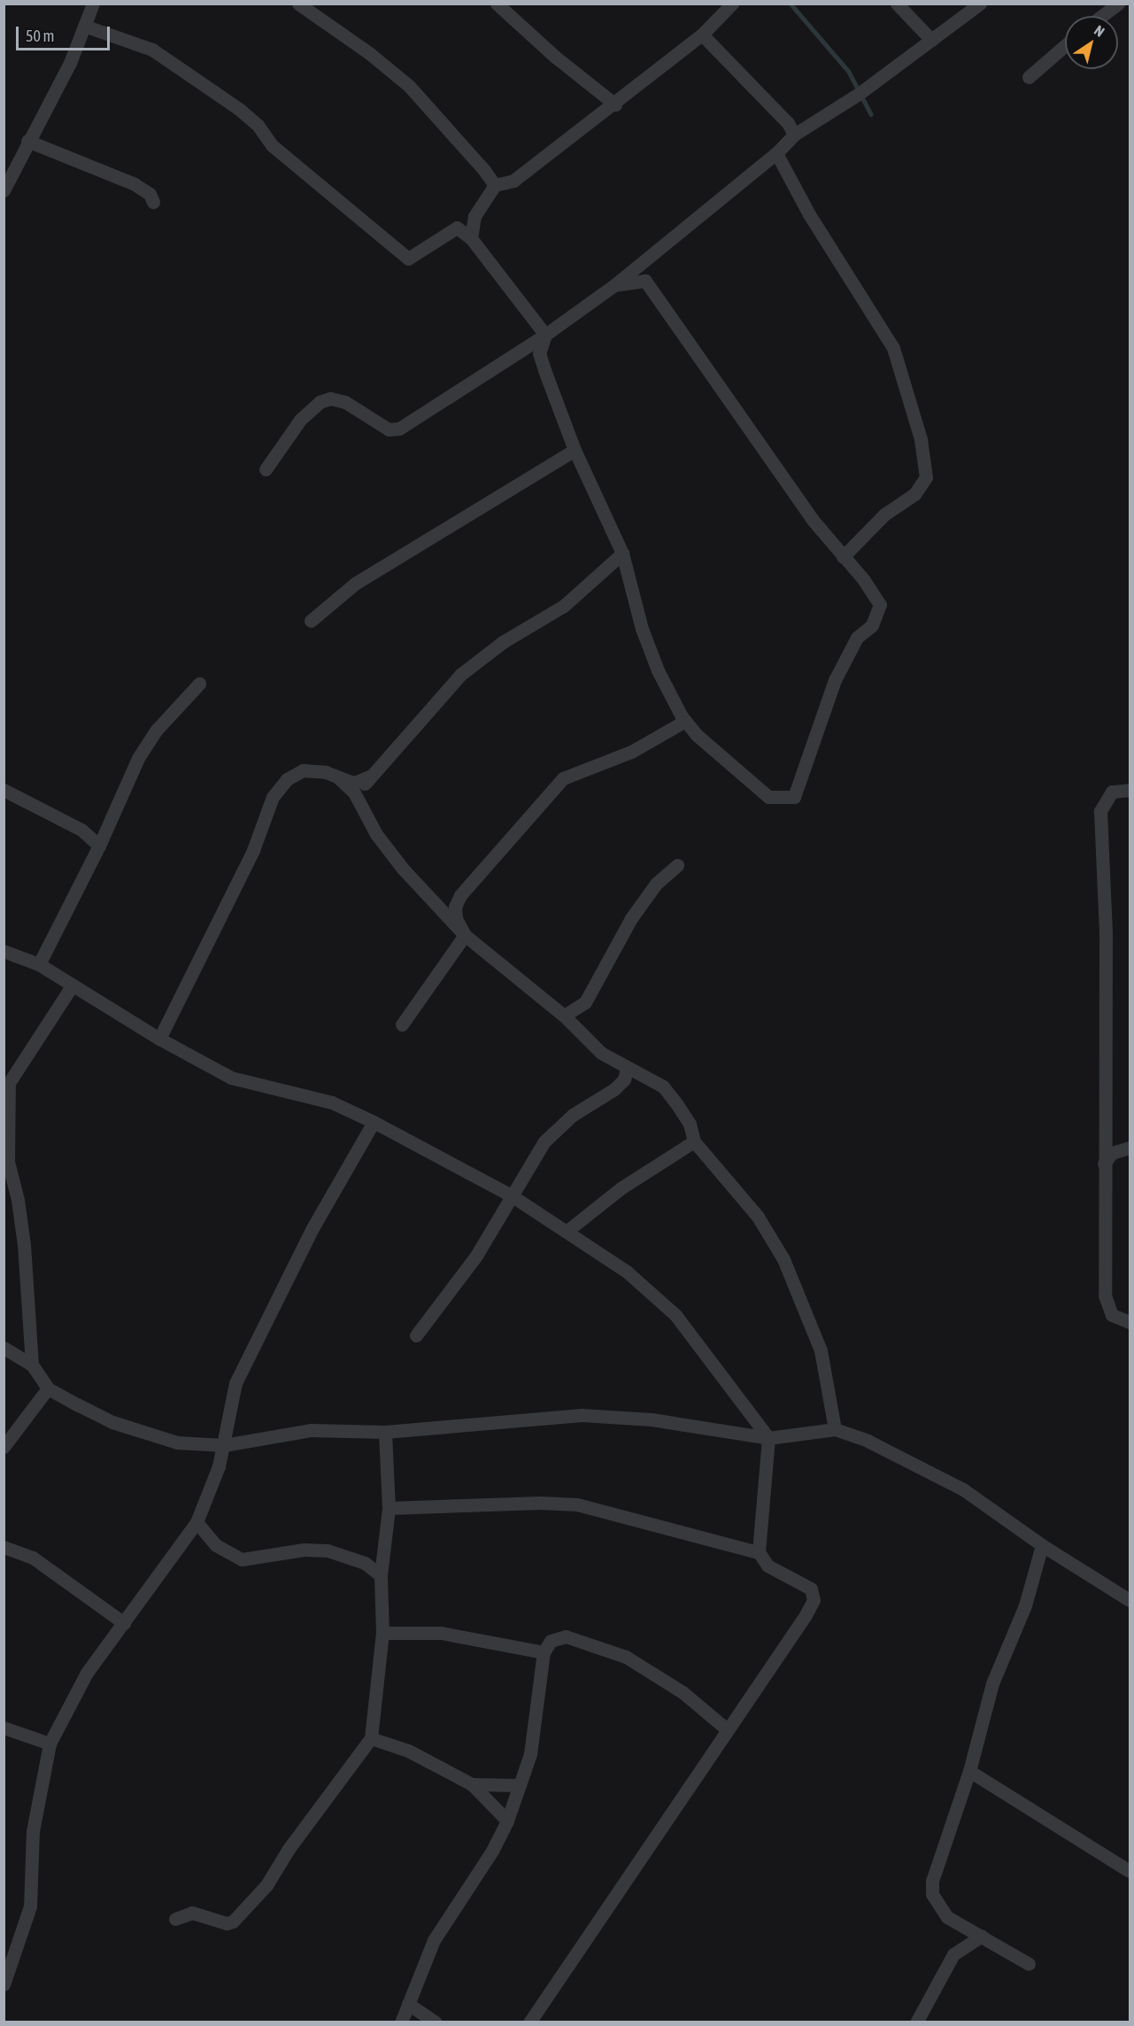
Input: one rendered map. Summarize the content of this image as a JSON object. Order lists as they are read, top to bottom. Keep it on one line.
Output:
{"scale_bar":"50 m","north":"top right"}
